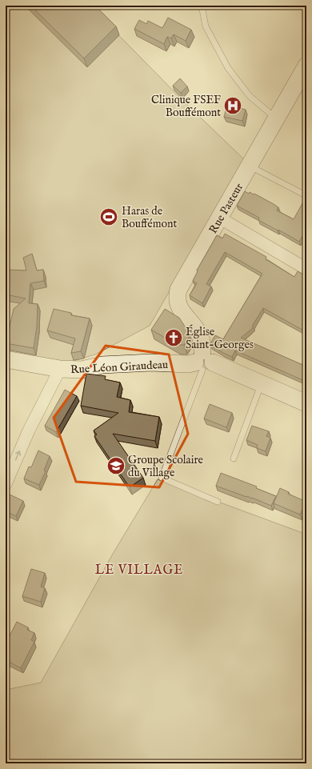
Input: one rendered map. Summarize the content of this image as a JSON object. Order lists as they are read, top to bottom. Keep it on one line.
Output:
{"streets":{"street":["Rue Pasteur","Rue Léon Giraudeau"]},"crossings":[["Rue Pasteur","Rue Léon Giraudeau"]],"districts":["LE VILLAGE"],"places":{"hospital":["Clinique FSEF Bouffémont"],"sports":["Haras de Bouffémont"],"church":["Église Saint-Georges"],"school or university":["Groupe Scolaire du Village"]}}
